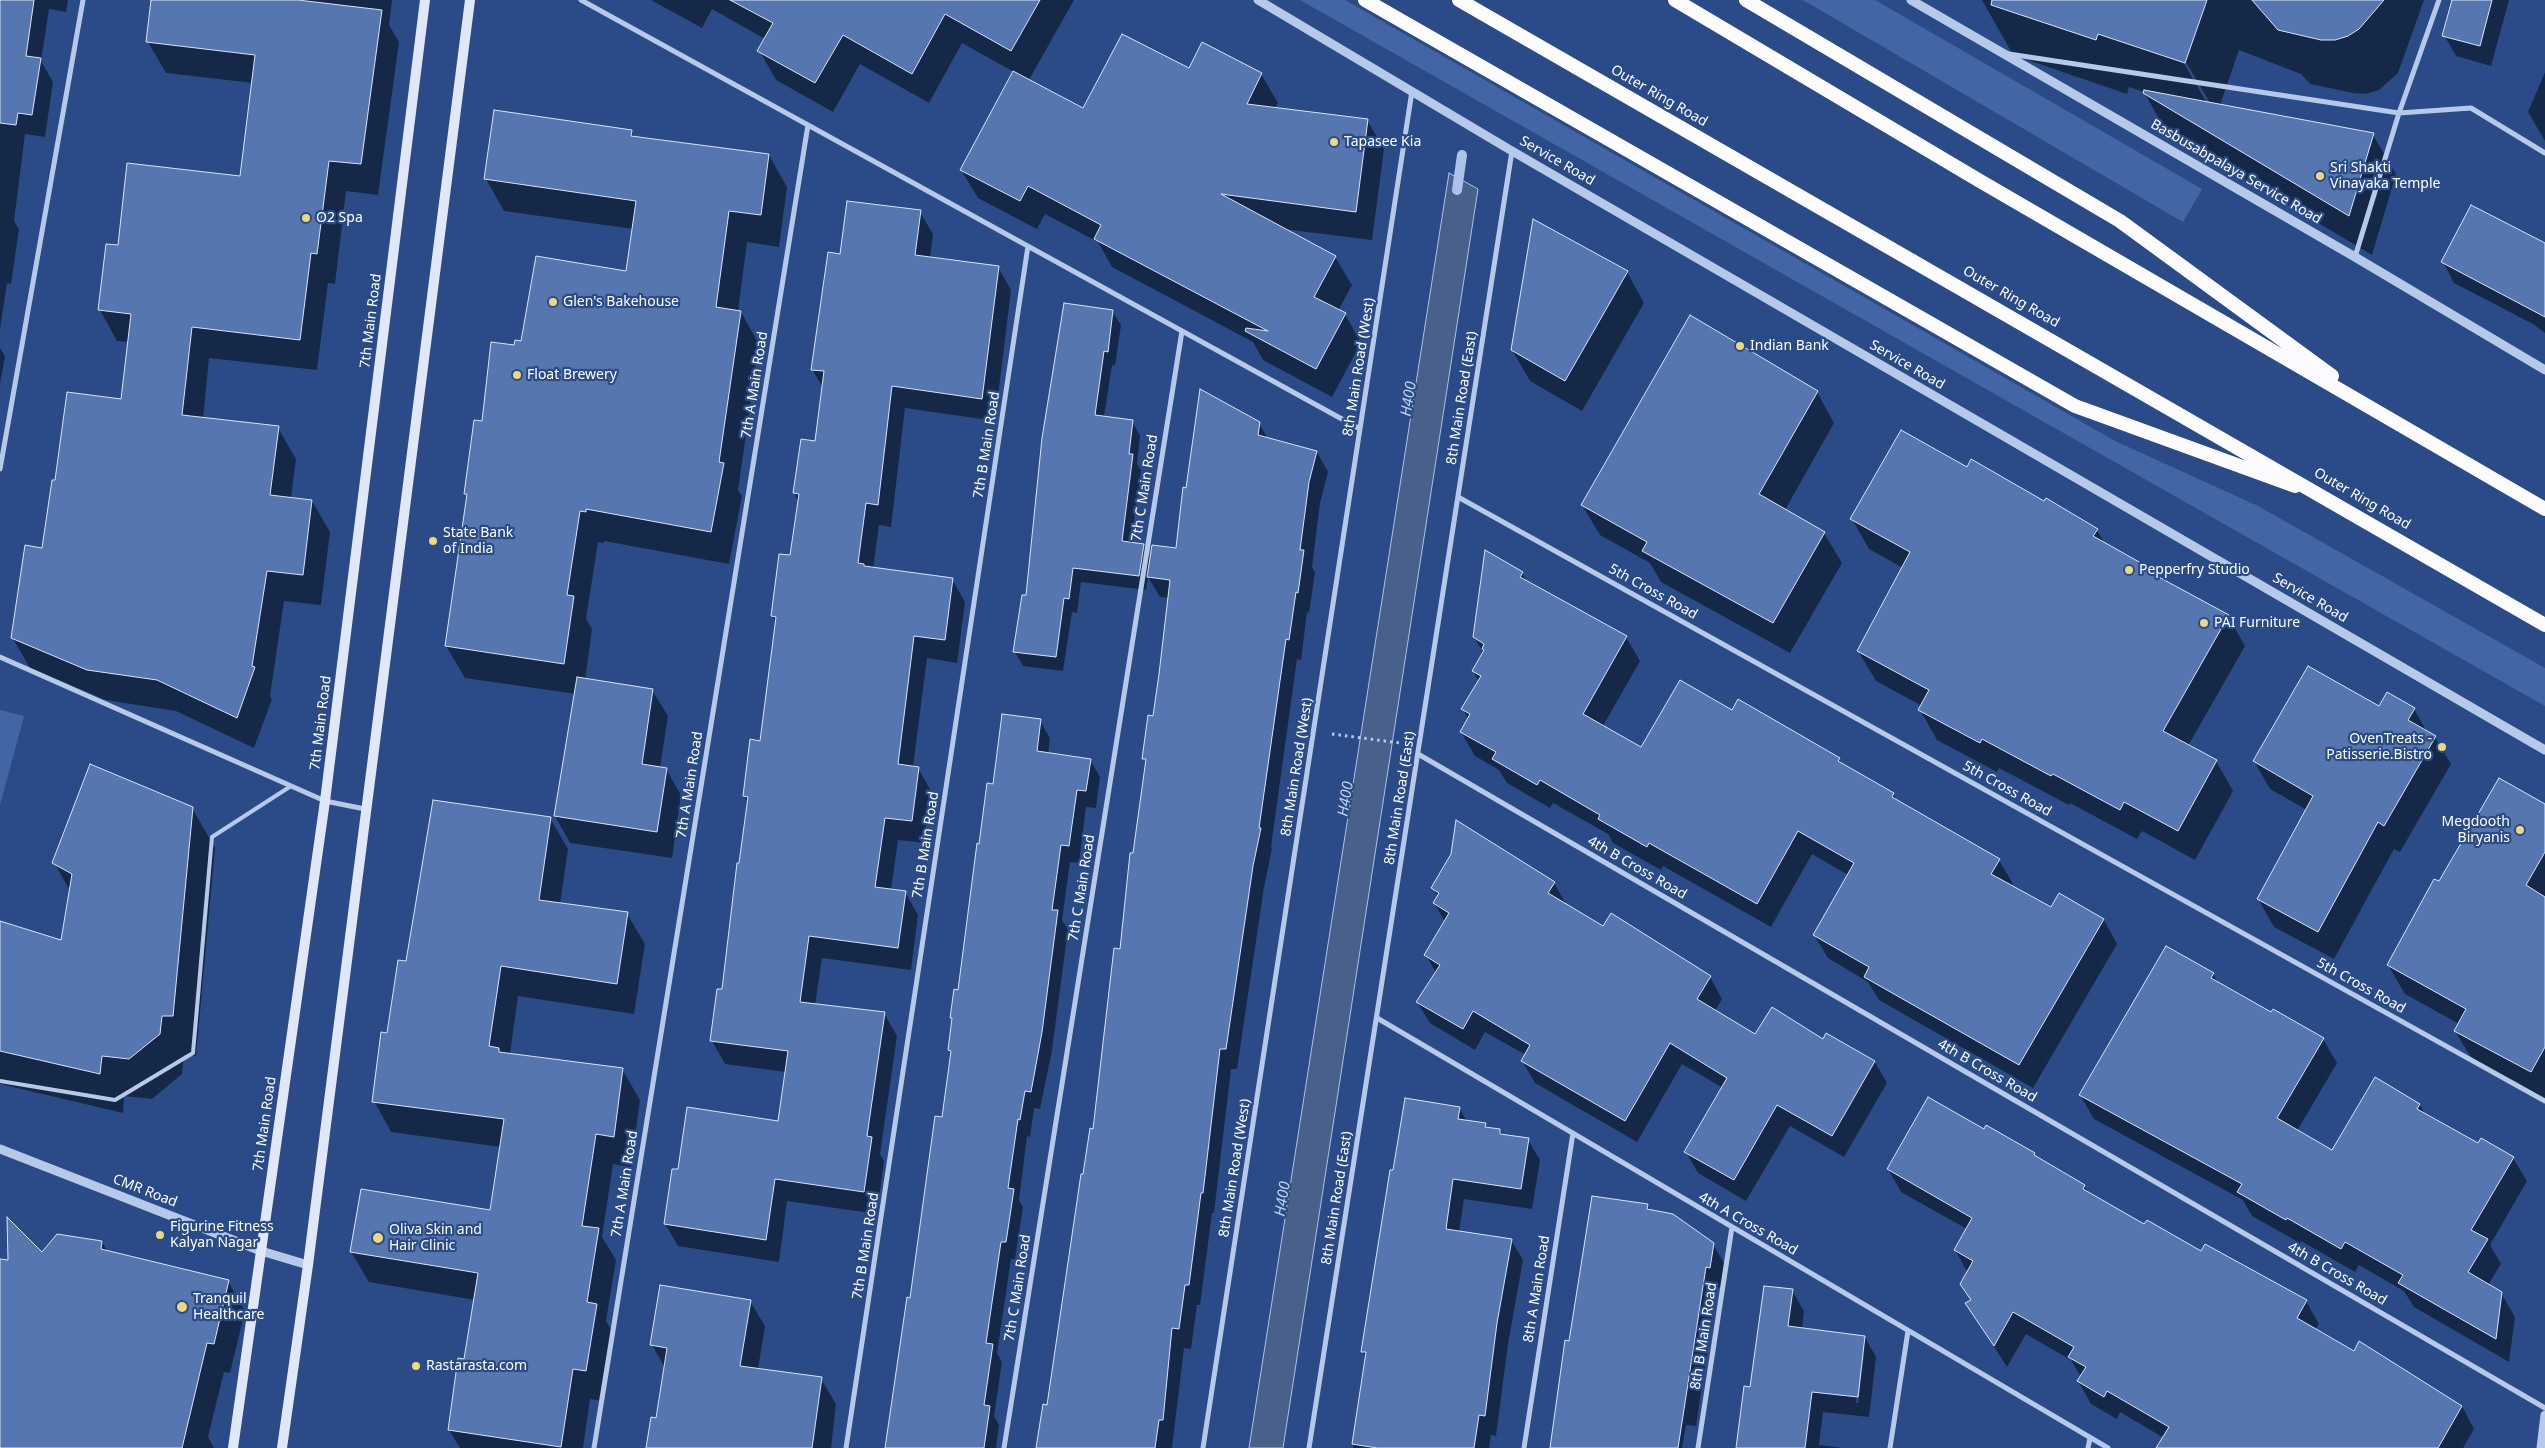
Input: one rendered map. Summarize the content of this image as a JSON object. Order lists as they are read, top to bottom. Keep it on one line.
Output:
{"streets":{"highway":["Outer Ring Road"],"main road":["7th Main Road"],"street":["Service Road","Basbusabpalaya Service Road","8th Main Road (West)","7th A Main Road","8th Main Road (East)","7th B Main Road","7th C Main Road","5th Cross Road","4th B Cross Road","CMR Road","4th A Cross Road","8th A Main Road","8th B Main Road"]},"crossings":[["Service Road","8th Main Road (West)"],["Service Road","8th Main Road (East)"],["7th Main Road","CMR Road"],["8th Main Road (East)","5th Cross Road"],["8th Main Road (East)","4th B Cross Road"],["8th Main Road (East)","4th A Cross Road"],["4th A Cross Road","8th A Main Road"],["4th A Cross Road","8th B Main Road"]],"water":["H400"],"places":["Tapasee Kia","Sri Shakti Vinayaka Temple","O2 Spa","Glen's Bakehouse","Indian Bank","Float Brewery","State Bank of India","Pepperfry Studio","PAI Furniture","OvenTreats - Patisserie.Bistro","Megdooth Biryanis","Figurine Fitness Kalyan Nagar","Oliva Skin and Hair Clinic","Tranquil Healthcare","Rastarasta.com"]}
